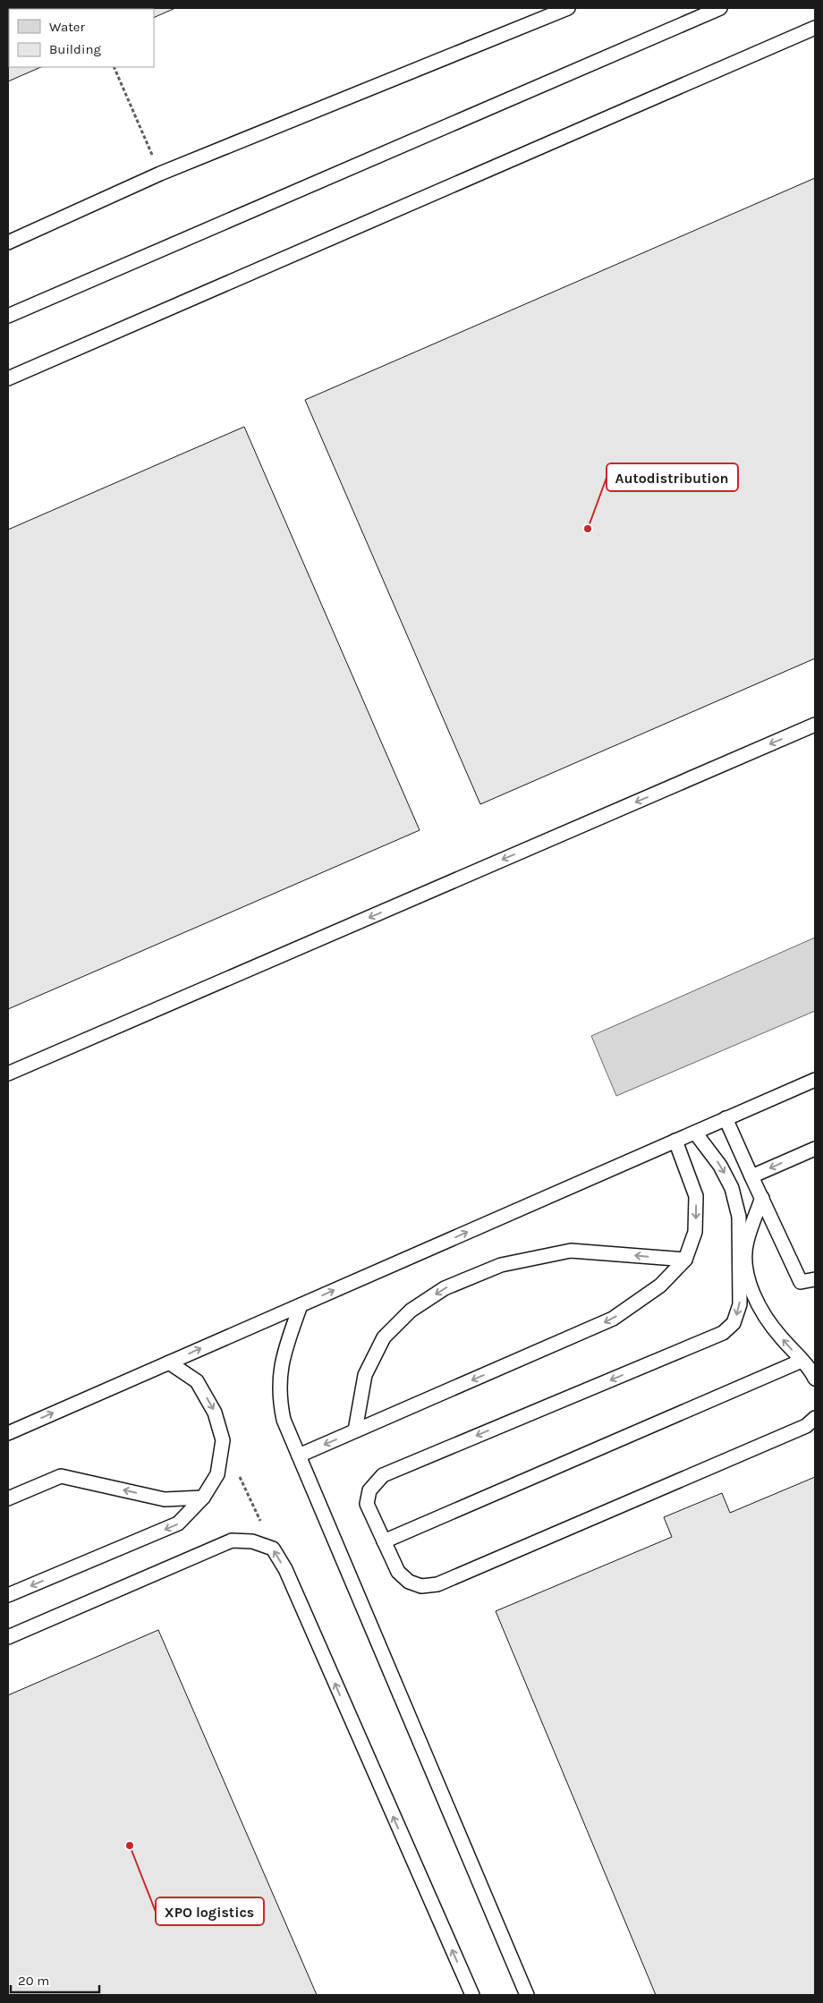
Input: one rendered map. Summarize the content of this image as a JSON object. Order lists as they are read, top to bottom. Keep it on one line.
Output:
{"places":["Autodistribution","XPO logistics"],"legend":["Water","Building"],"scale_bar":"20 m"}
